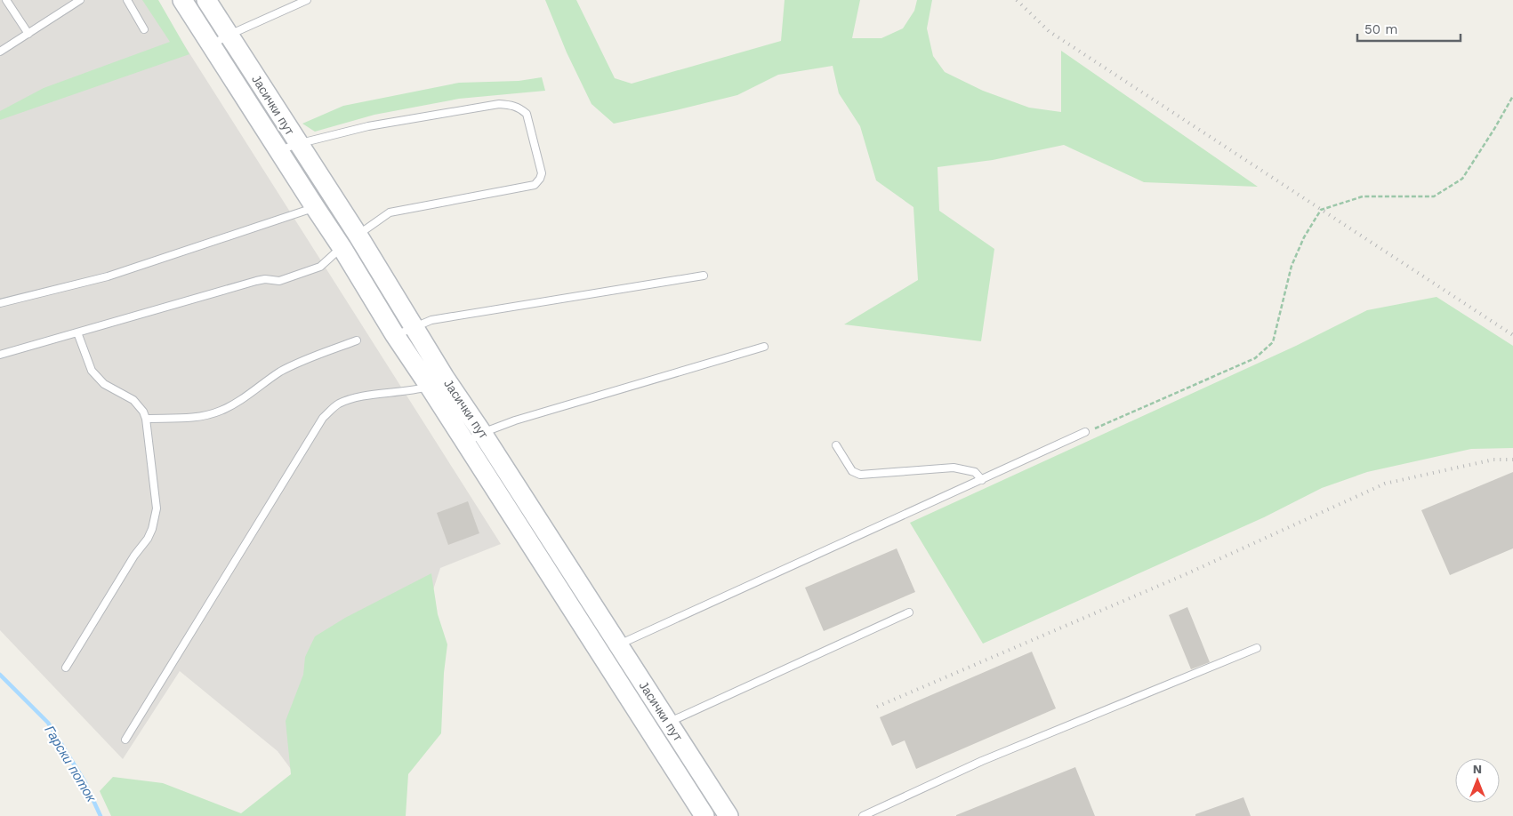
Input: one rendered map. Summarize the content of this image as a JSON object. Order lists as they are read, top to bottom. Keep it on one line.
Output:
{"streets":{"main road":["Јасички пут"]},"water":["Гарски поток"],"scale_bar":"50 m","north":"top"}
